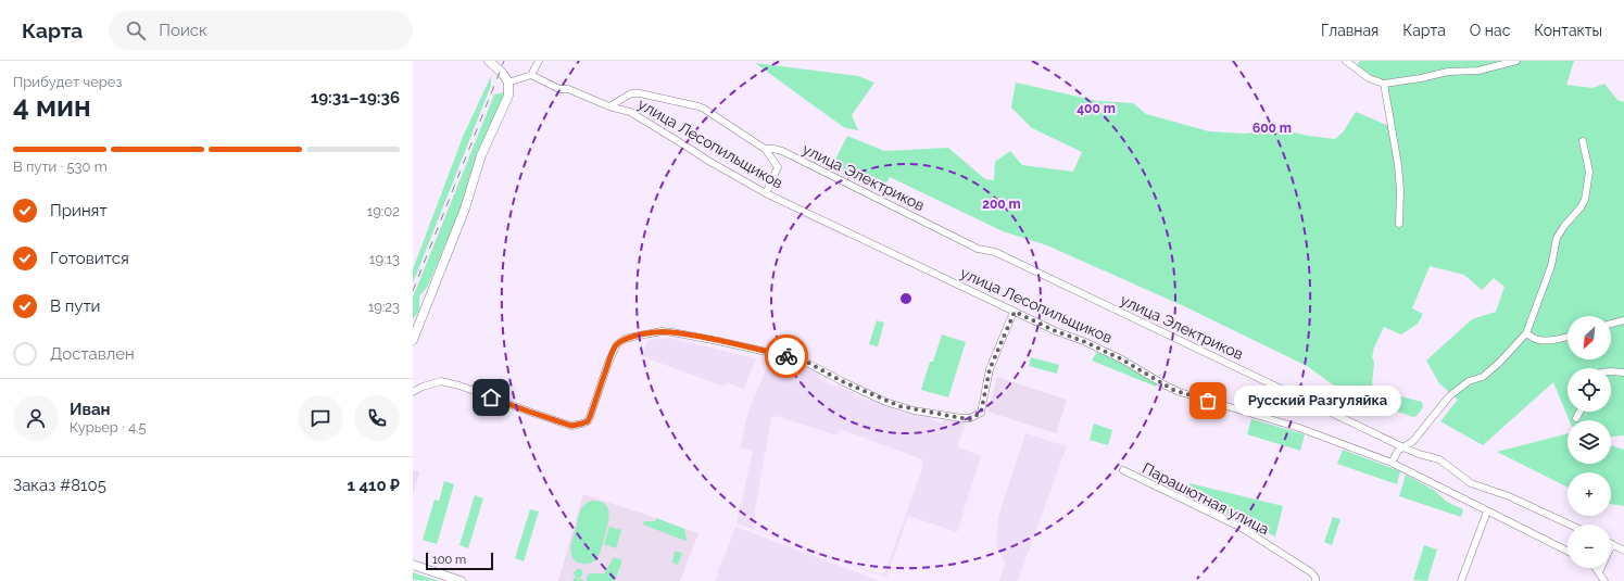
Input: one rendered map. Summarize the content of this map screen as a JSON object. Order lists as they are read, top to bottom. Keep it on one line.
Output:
{"streets":{"street":["улица Лесопильщиков","улица Электриков","Парашютная улица"]},"places":["Русский Разгуляйка"],"scale_bar":"100 m","north":"bottom left","page":{"header":"Карта","search":"Поиск","nav":["Главная","Карта","О нас","Контакты"],"heading":["4 мин","Прибудет через","19:31–19:36"],"panel":["Иван","Курьер · 4.5","Заказ #8105","1 410 ₽"],"bar":"В пути · 530 m","list":[["Принят","19:02"],["Готовится","19:13"],["В пути","19:23"],"Доставлен"],"map_buttons":["+","−"],"bubble":"Русский Разгуляйка","scale":"100 m"},"rings":["400 m","600 m","200 m"]}
